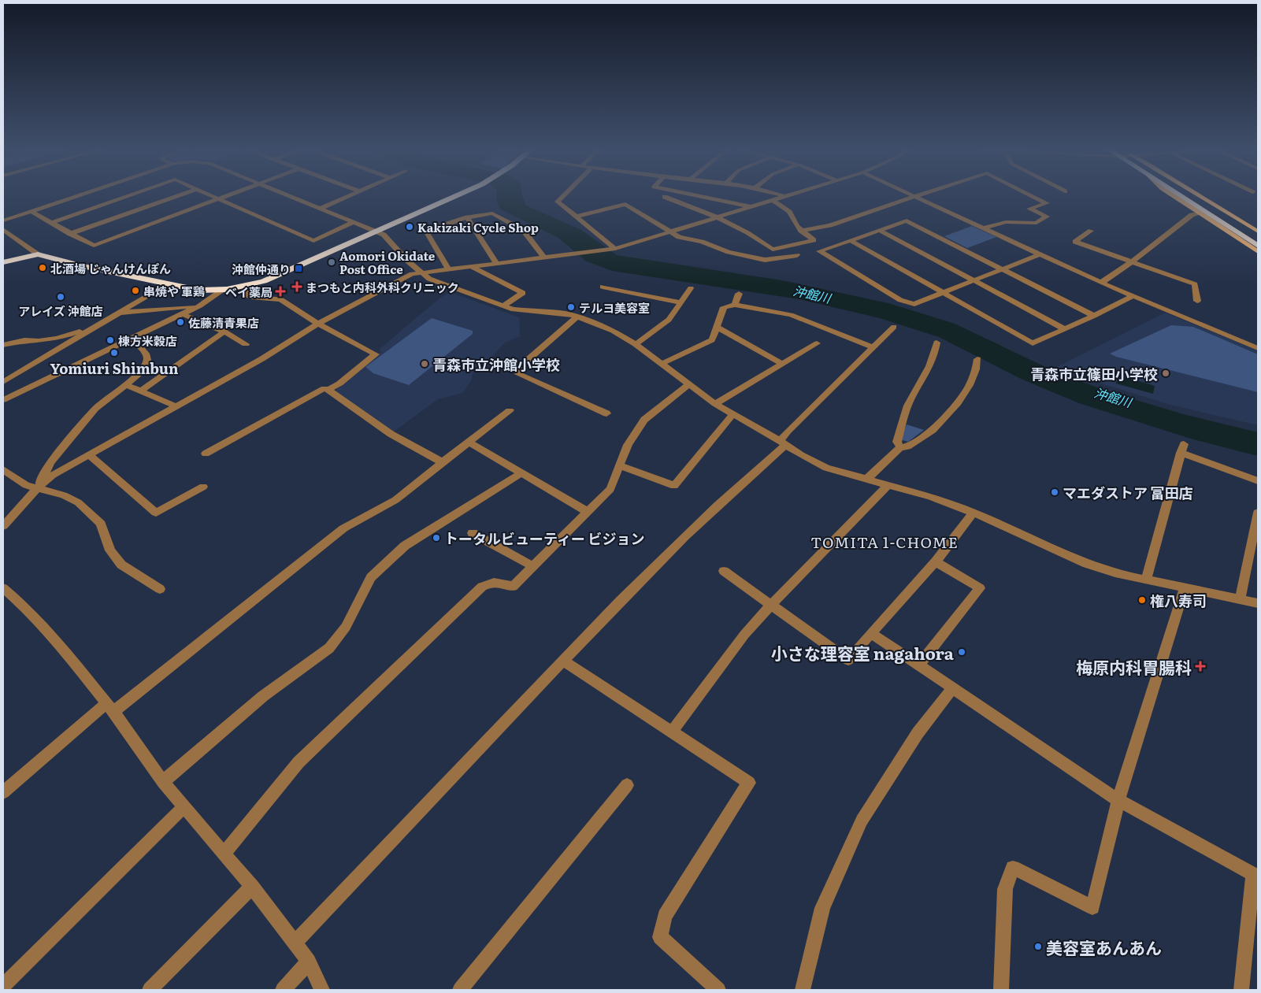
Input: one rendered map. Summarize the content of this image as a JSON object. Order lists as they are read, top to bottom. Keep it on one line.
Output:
{"districts":["TOMITA 1-CHOME"],"water":["沖館川"],"places":{"other":["Kakizaki Cycle Shop","Aomori Okidate Post Office","北酒場 じゃんけんぽん","串焼や 軍鶏","アレイズ 沖館店","テルヨ美容室","佐藤清青果店","棟方米穀店","Yomiuri Shimbun","青森市立沖館小学校","青森市立篠田小学校","マエダストア 富田店","トータルビューティー ビジョン","権八寿司","小さな理容室 nagahora","美容室あんあん"],"transit":["沖館仲通り"],"health":["まつもと内科外科クリニック","ベイ薬局","梅原内科胃腸科"]}}
